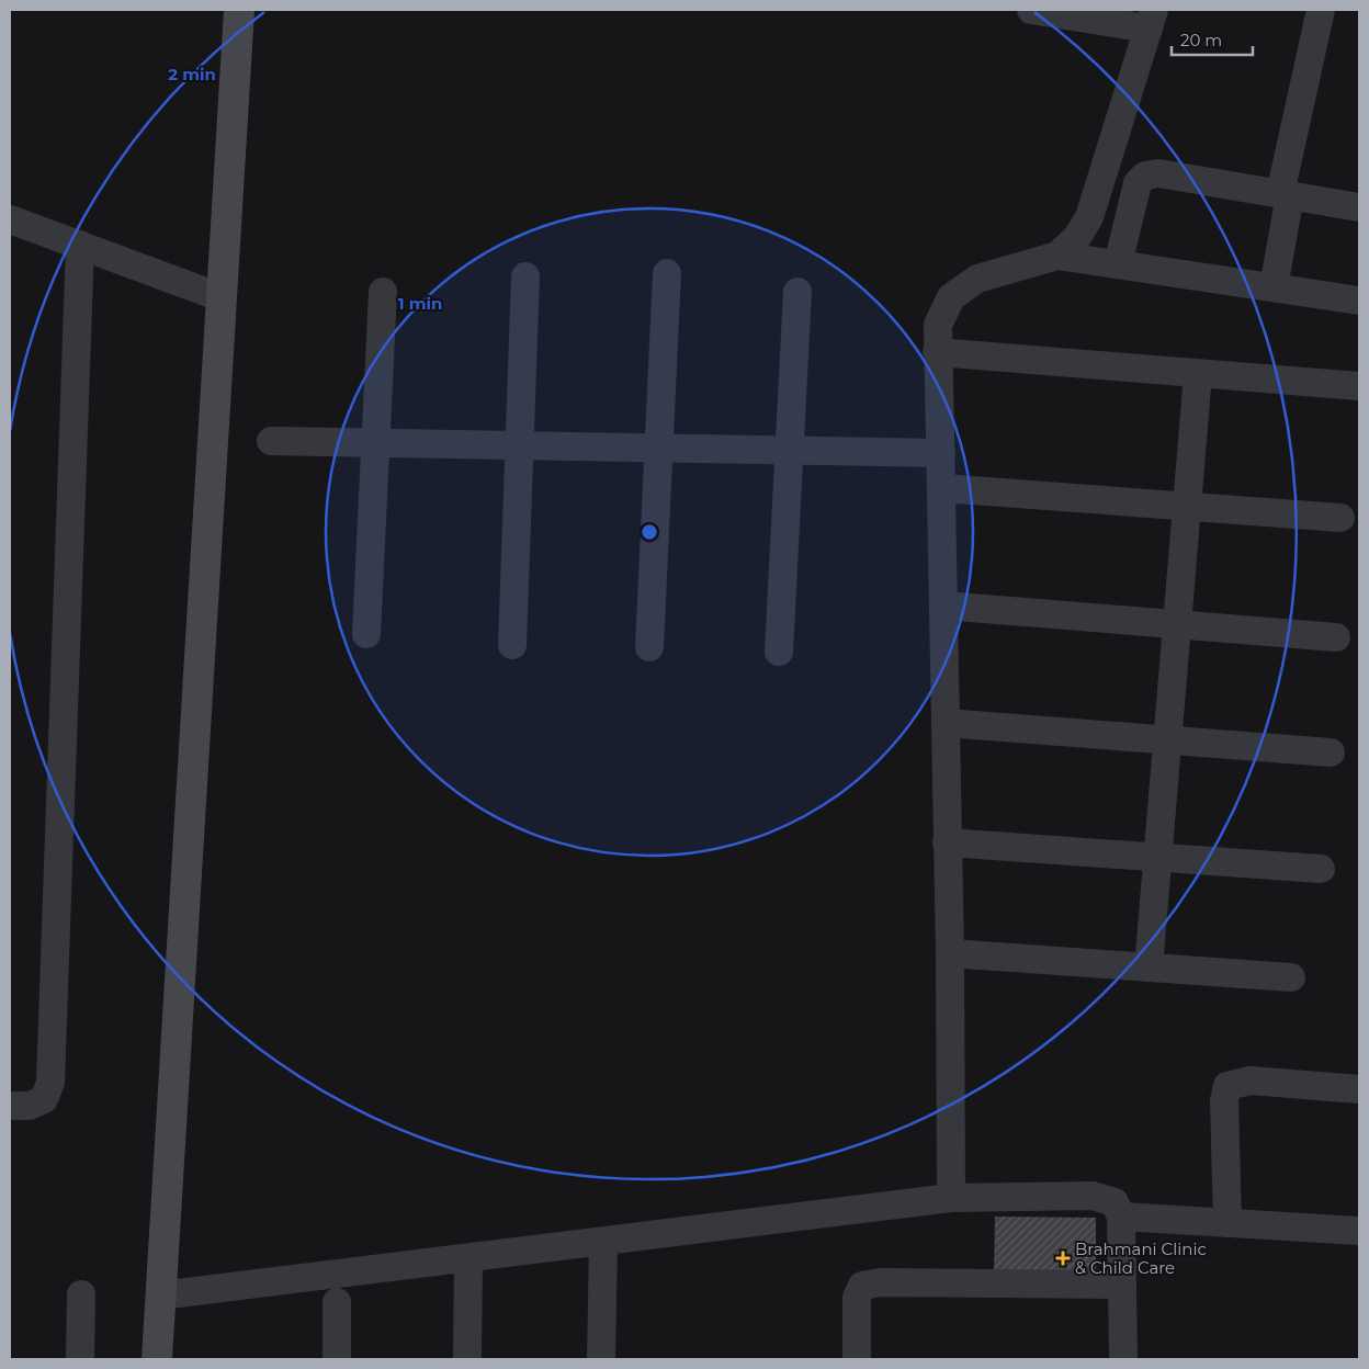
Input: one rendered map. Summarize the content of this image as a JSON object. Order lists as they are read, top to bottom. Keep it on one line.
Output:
{"places":{"health":["Brahmani Clinic & Child Care"]},"scale_bar":"20 m","rings":["2 min","1 min"]}
